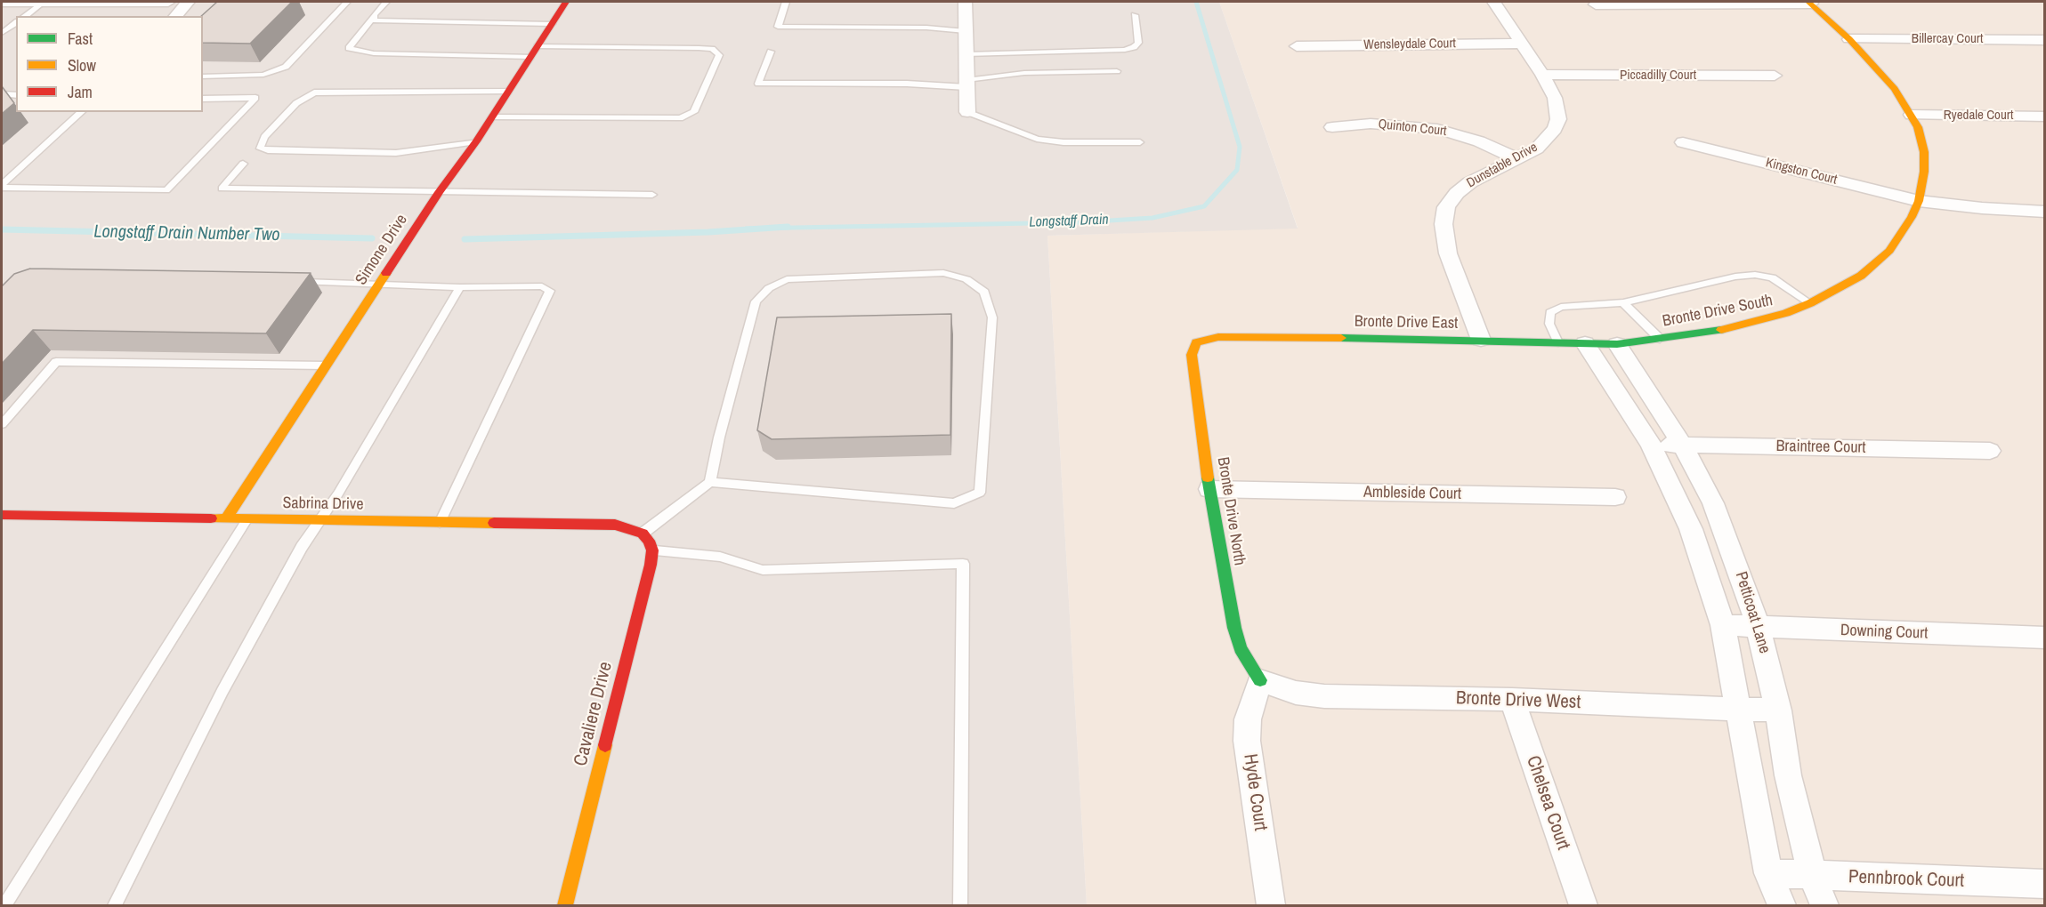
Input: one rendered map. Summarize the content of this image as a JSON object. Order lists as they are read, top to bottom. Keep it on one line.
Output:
{"streets":{"street":["Billercay Court","Wensleydale Court","Piccadilly Court","Ryedale Court","Quinton Court","Dunstable Drive","Kingston Court","Simone Drive","Bronte Drive South","Bronte Drive East","Braintree Court","Ambleside Court","Sabrina Drive","Bronte Drive North","Petticoat Lane","Downing Court","Bronte Drive West","Cavaliere Drive","Hyde Court","Chelsea Court","Pennbrook Court"]},"crossings":[["Billercay Court","Bronte Drive South"],["Wensleydale Court","Dunstable Drive"],["Piccadilly Court","Dunstable Drive"],["Ryedale Court","Bronte Drive South"],["Quinton Court","Dunstable Drive"],["Dunstable Drive","Bronte Drive East"],["Kingston Court","Bronte Drive South"],["Simone Drive","Sabrina Drive"],["Bronte Drive South","Bronte Drive East"],["Bronte Drive South","Petticoat Lane"],["Bronte Drive East","Bronte Drive North"],["Bronte Drive East","Petticoat Lane"],["Braintree Court","Petticoat Lane"],["Ambleside Court","Bronte Drive North"],["Bronte Drive North","Bronte Drive West"],["Bronte Drive North","Hyde Court"],["Petticoat Lane","Downing Court"],["Petticoat Lane","Bronte Drive West"],["Petticoat Lane","Pennbrook Court"],["Bronte Drive West","Hyde Court"],["Bronte Drive West","Chelsea Court"]],"water":["Longstaff Drain","Longstaff Drain Number Two"],"legend":["Fast","Slow","Jam"]}
